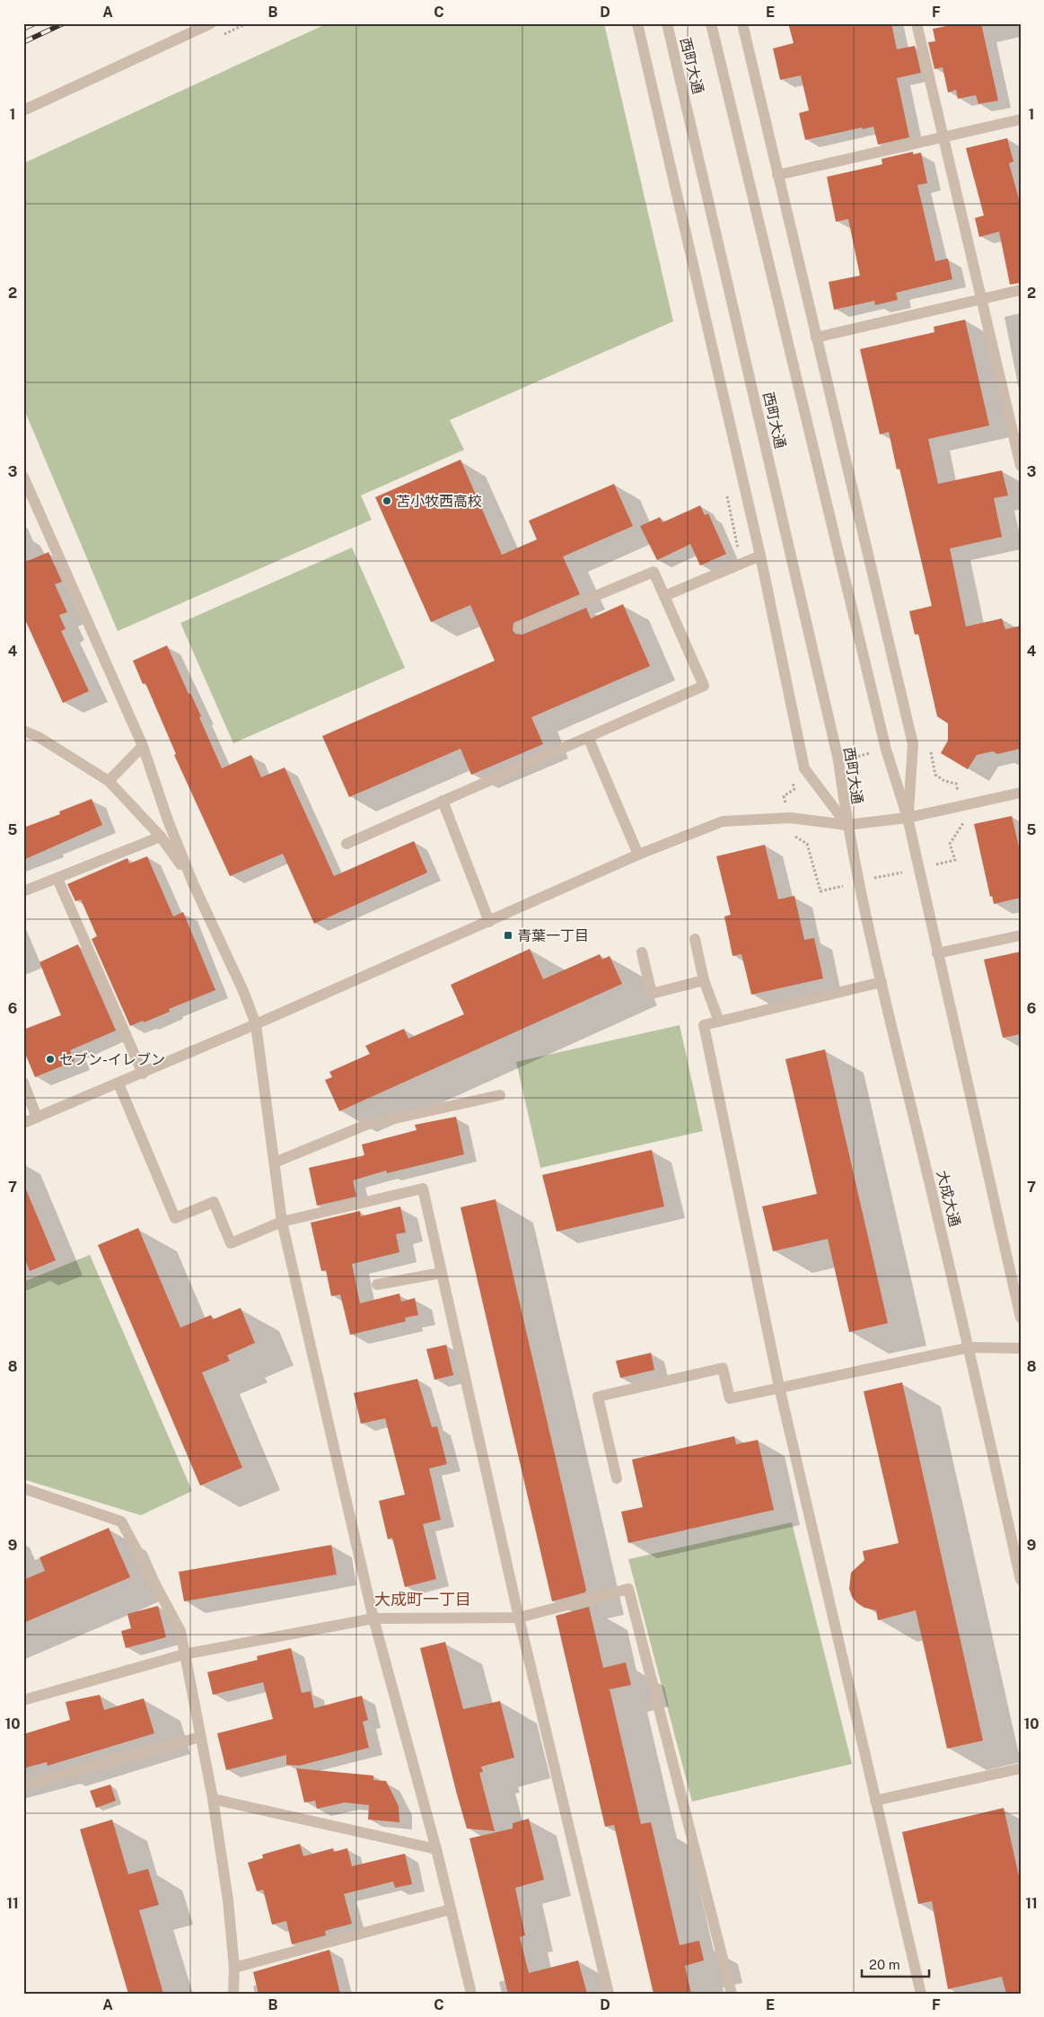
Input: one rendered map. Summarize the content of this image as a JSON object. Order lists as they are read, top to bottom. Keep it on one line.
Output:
{"streets":{"street":["西町大通","大成大通"]},"crossings":[["西町大通","大成大通"]],"districts":["大成町一丁目"],"places":{"other":["苫小牧西高校","セブン-イレブン"],"transit":["青葉一丁目"]},"scale_bar":"20 m","grid":{"columns":["A","B","C","D","E","F"],"rows":["1","2","3","4","5","6","7","8","9","10","11"]}}
